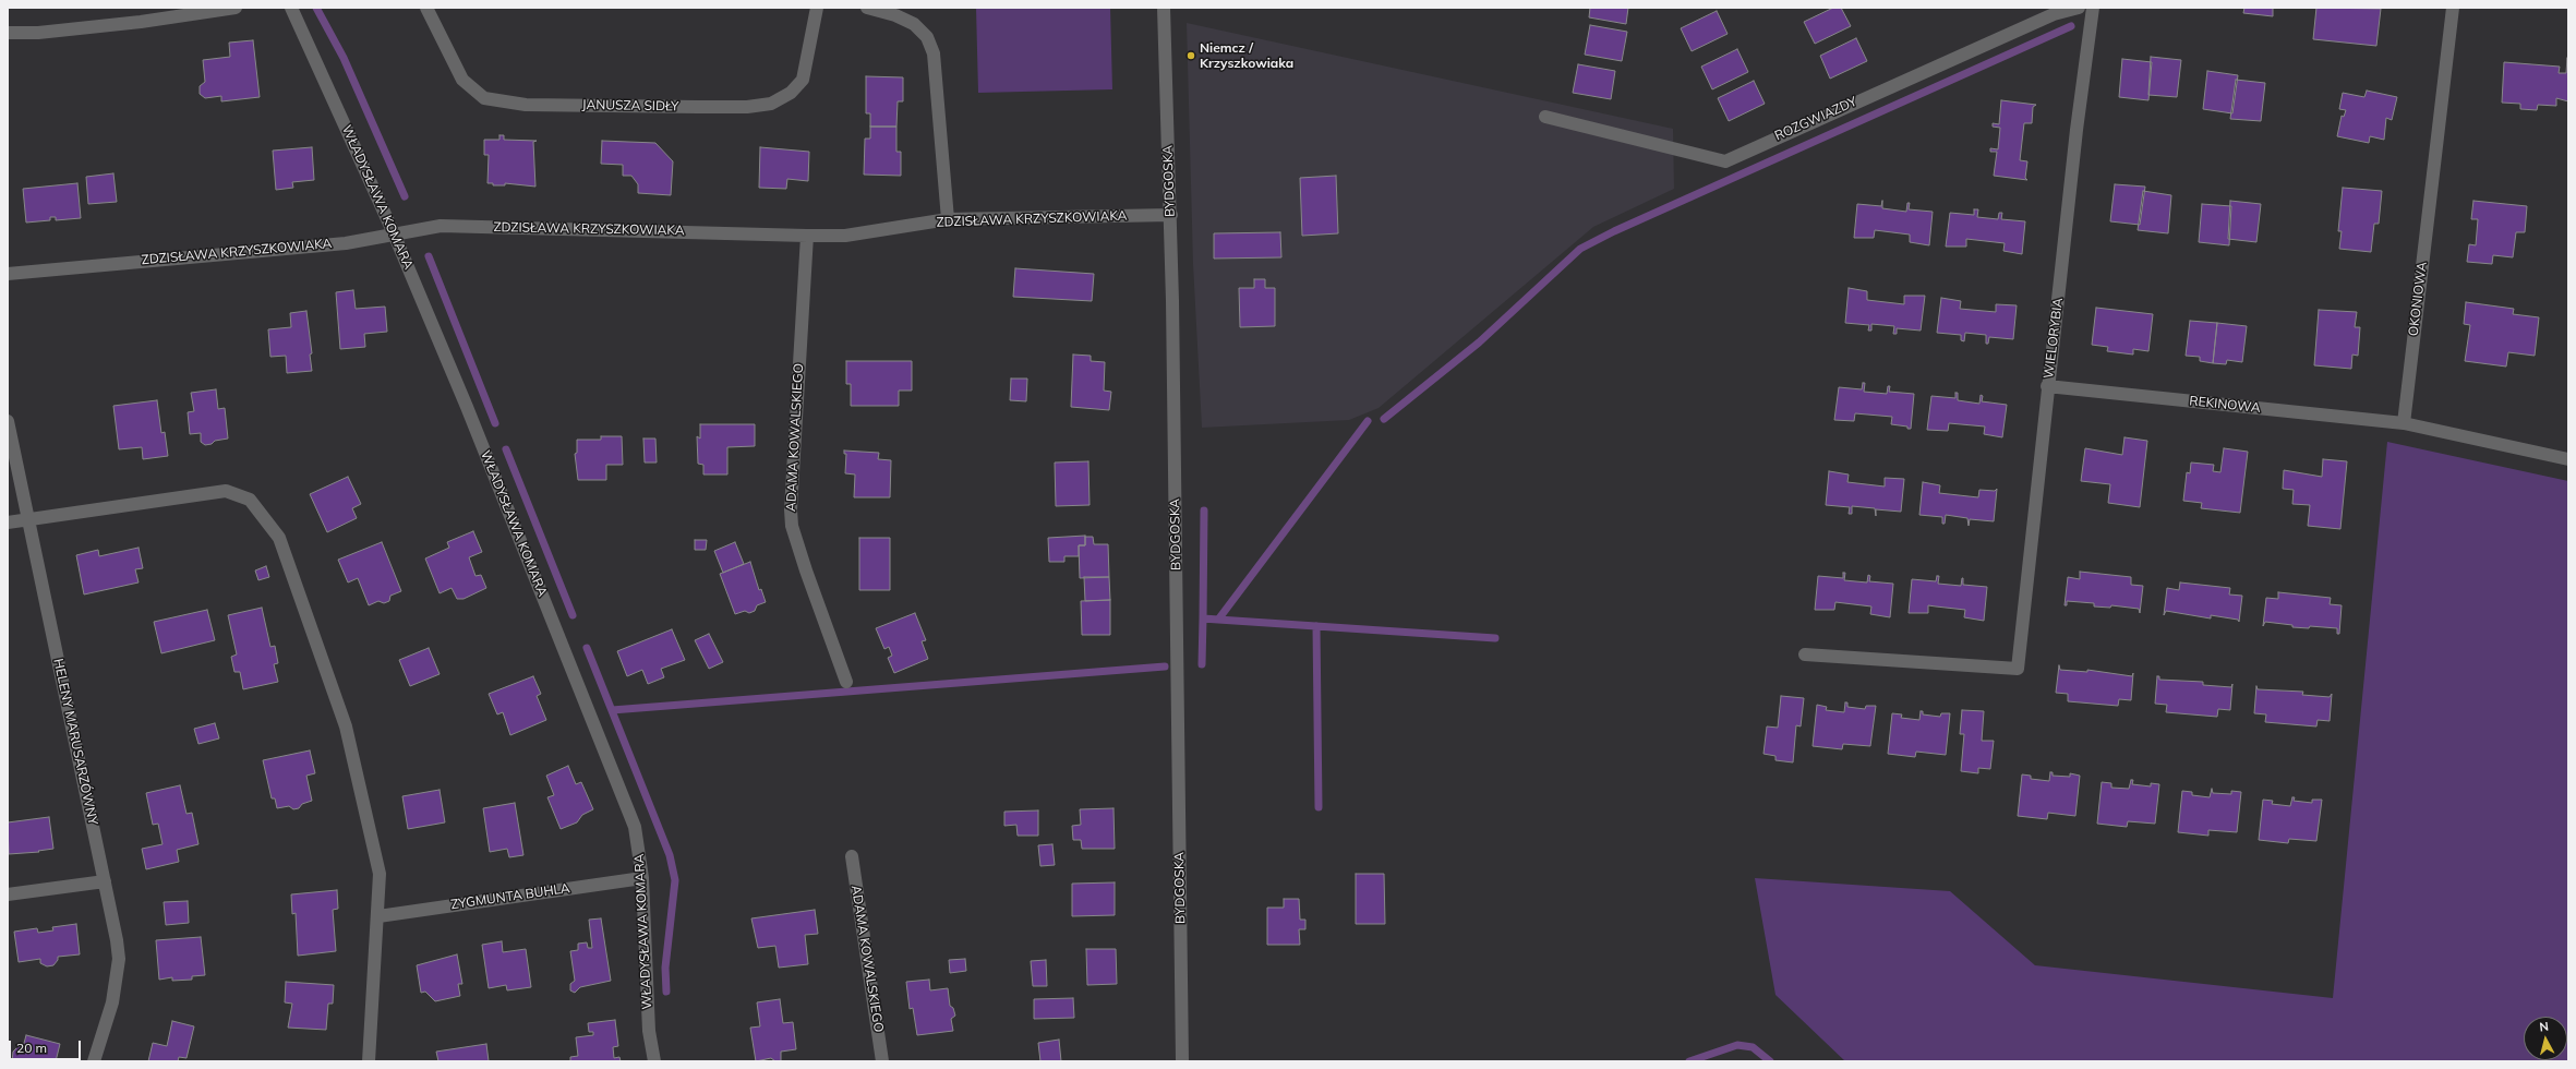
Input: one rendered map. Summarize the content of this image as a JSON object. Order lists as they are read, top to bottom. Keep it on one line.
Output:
{"streets":{"street":["JANUSZA SIDŁY","ROZGWIAZDY","BYDGOSKA","WŁADYSŁAWA KOMARA","ZDZISŁAWA KRZYSZKOWIAKA","OKONIOWA","WIELORYBIA","REKINOWA","ADAMA KOWALSKIEGO","HELENY MARUSARZÓWNY","ZYGMUNTA BUHLA"]},"crossings":[["BYDGOSKA","ZDZISŁAWA KRZYSZKOWIAKA"],["WŁADYSŁAWA KOMARA","ZDZISŁAWA KRZYSZKOWIAKA"],["WŁADYSŁAWA KOMARA","ZYGMUNTA BUHLA"],["ZDZISŁAWA KRZYSZKOWIAKA","ADAMA KOWALSKIEGO"],["OKONIOWA","REKINOWA"],["WIELORYBIA","REKINOWA"]],"places":["Niemcz / Krzyszkowiaka"],"scale_bar":"20 m","north":"top"}
